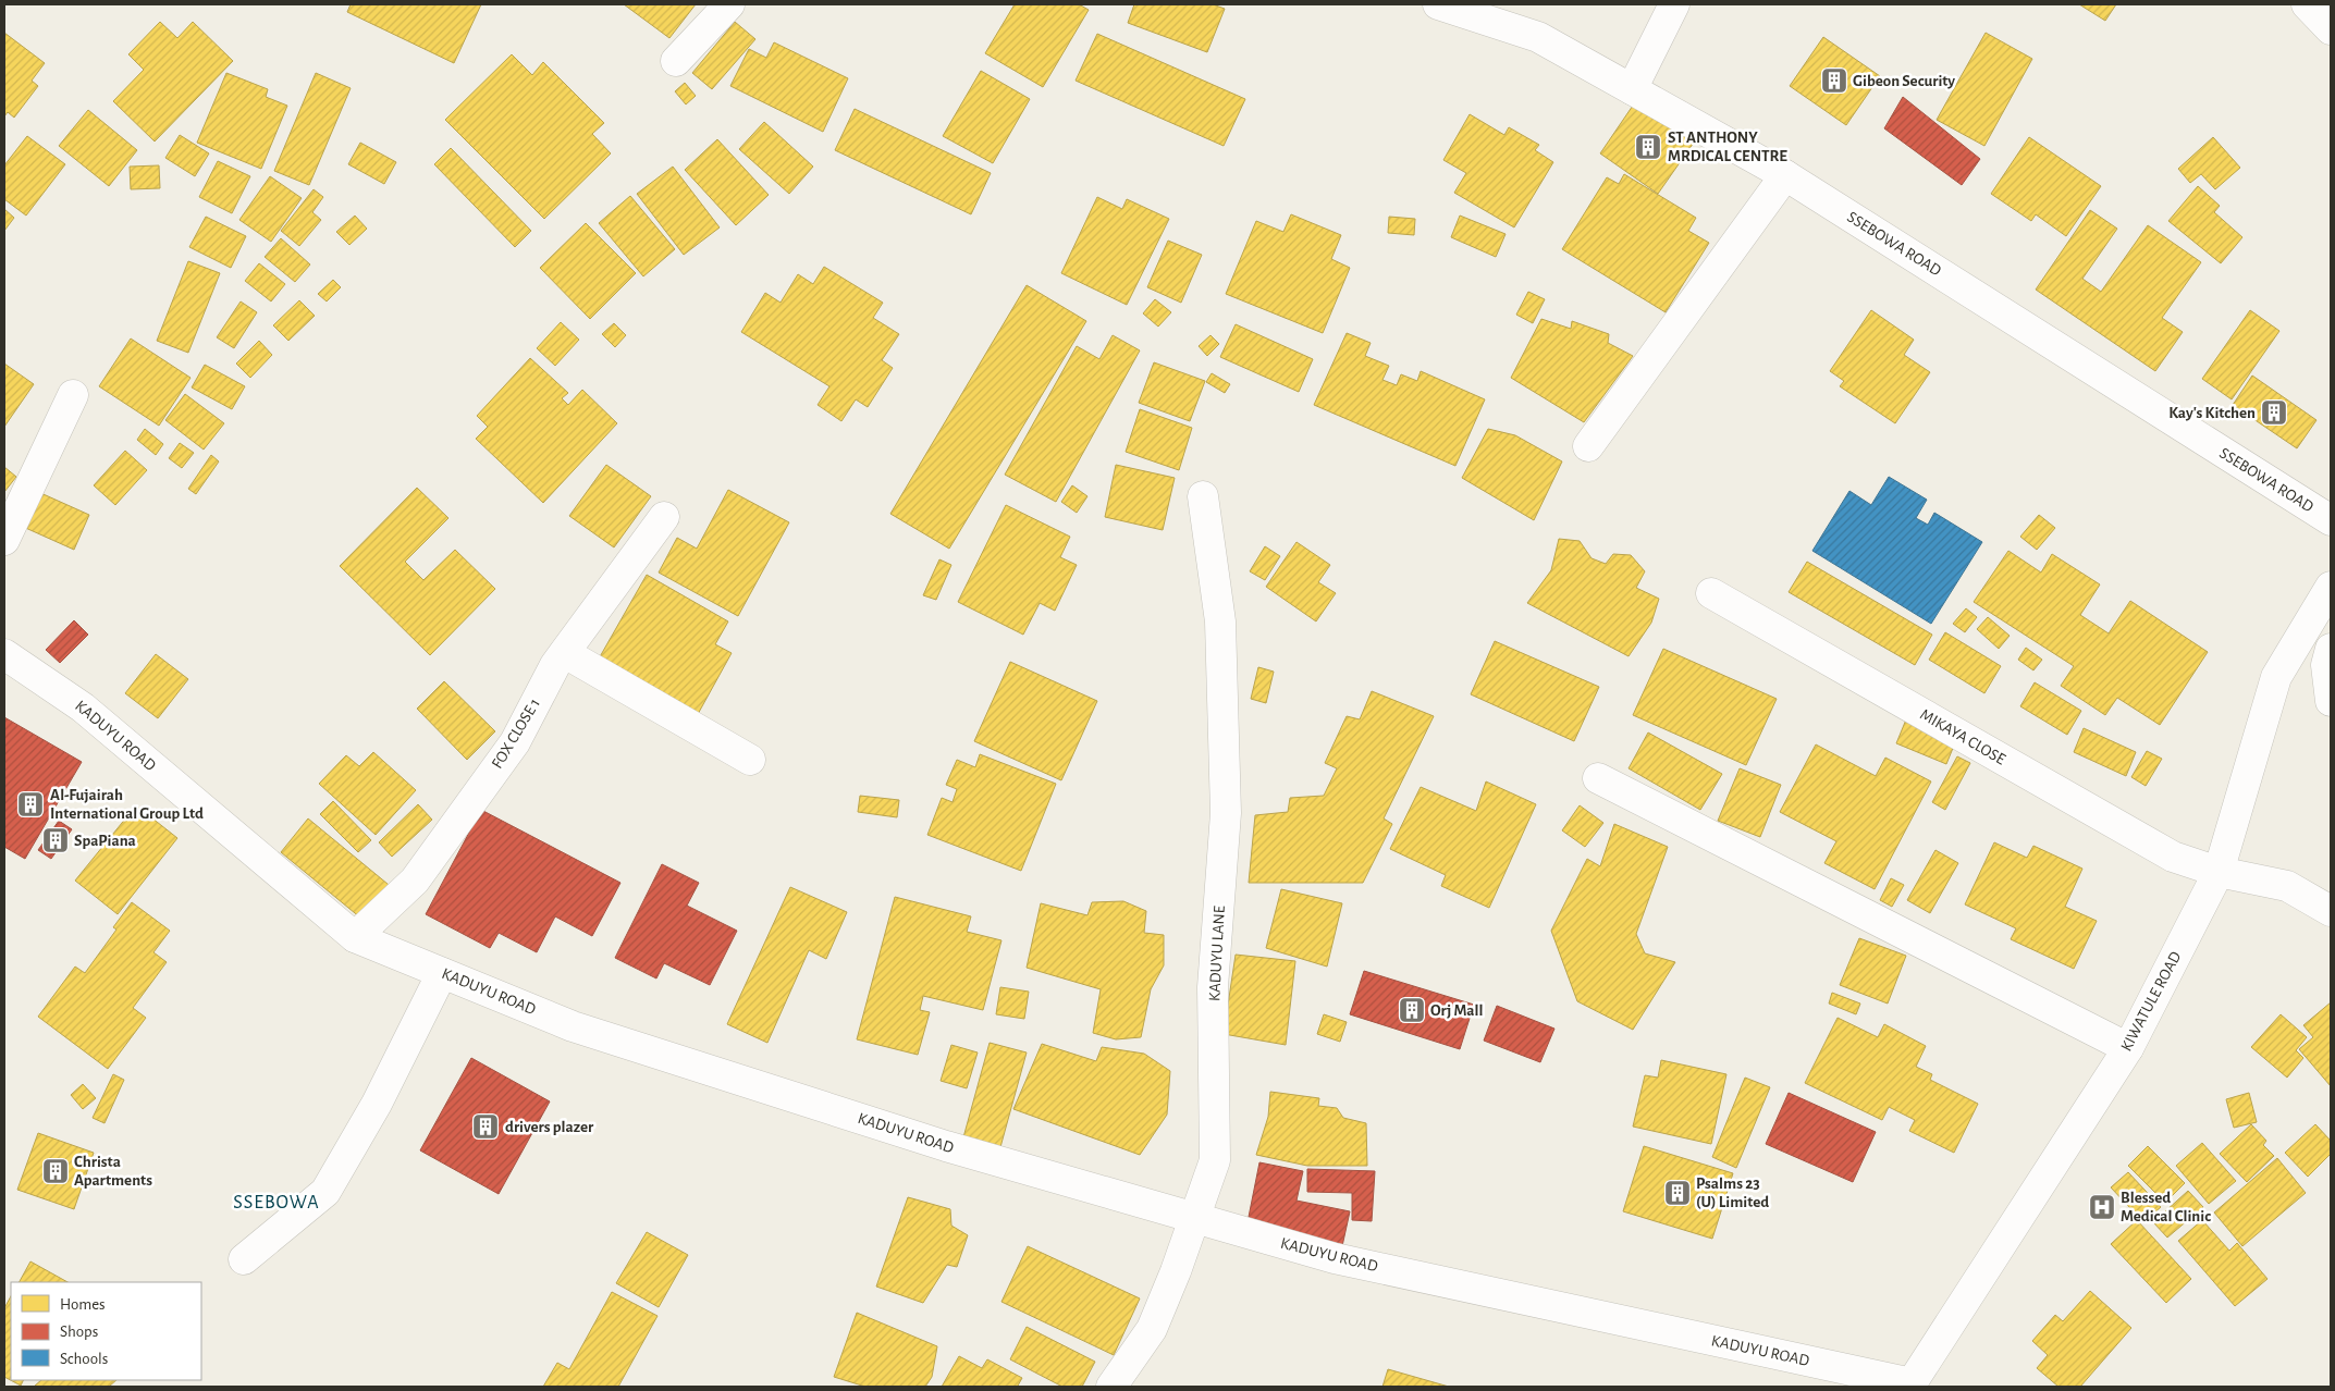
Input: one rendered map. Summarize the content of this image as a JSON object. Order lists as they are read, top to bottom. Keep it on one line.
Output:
{"streets":{"street":["SSEBOWA ROAD","FOX CLOSE 1","KADUYU ROAD","MIKAYA CLOSE","KADUYU LANE","KIWATULE ROAD"]},"crossings":[["FOX CLOSE 1","KADUYU ROAD"],["KADUYU ROAD","KADUYU LANE"],["KADUYU ROAD","KIWATULE ROAD"],["MIKAYA CLOSE","KIWATULE ROAD"]],"districts":["SSEBOWA"],"places":{"building":["Gibeon Security","ST ANTHONY MRDICAL CENTRE","Kay's Kitchen","Al-Fujairah International Group Ltd","SpaPiana","Orj Mall","drivers plazer","Christa Apartments","Psalms 23 (U) Limited"],"hospital":["Blessed Medical Clinic"]},"legend":["Homes","Shops","Schools"]}
